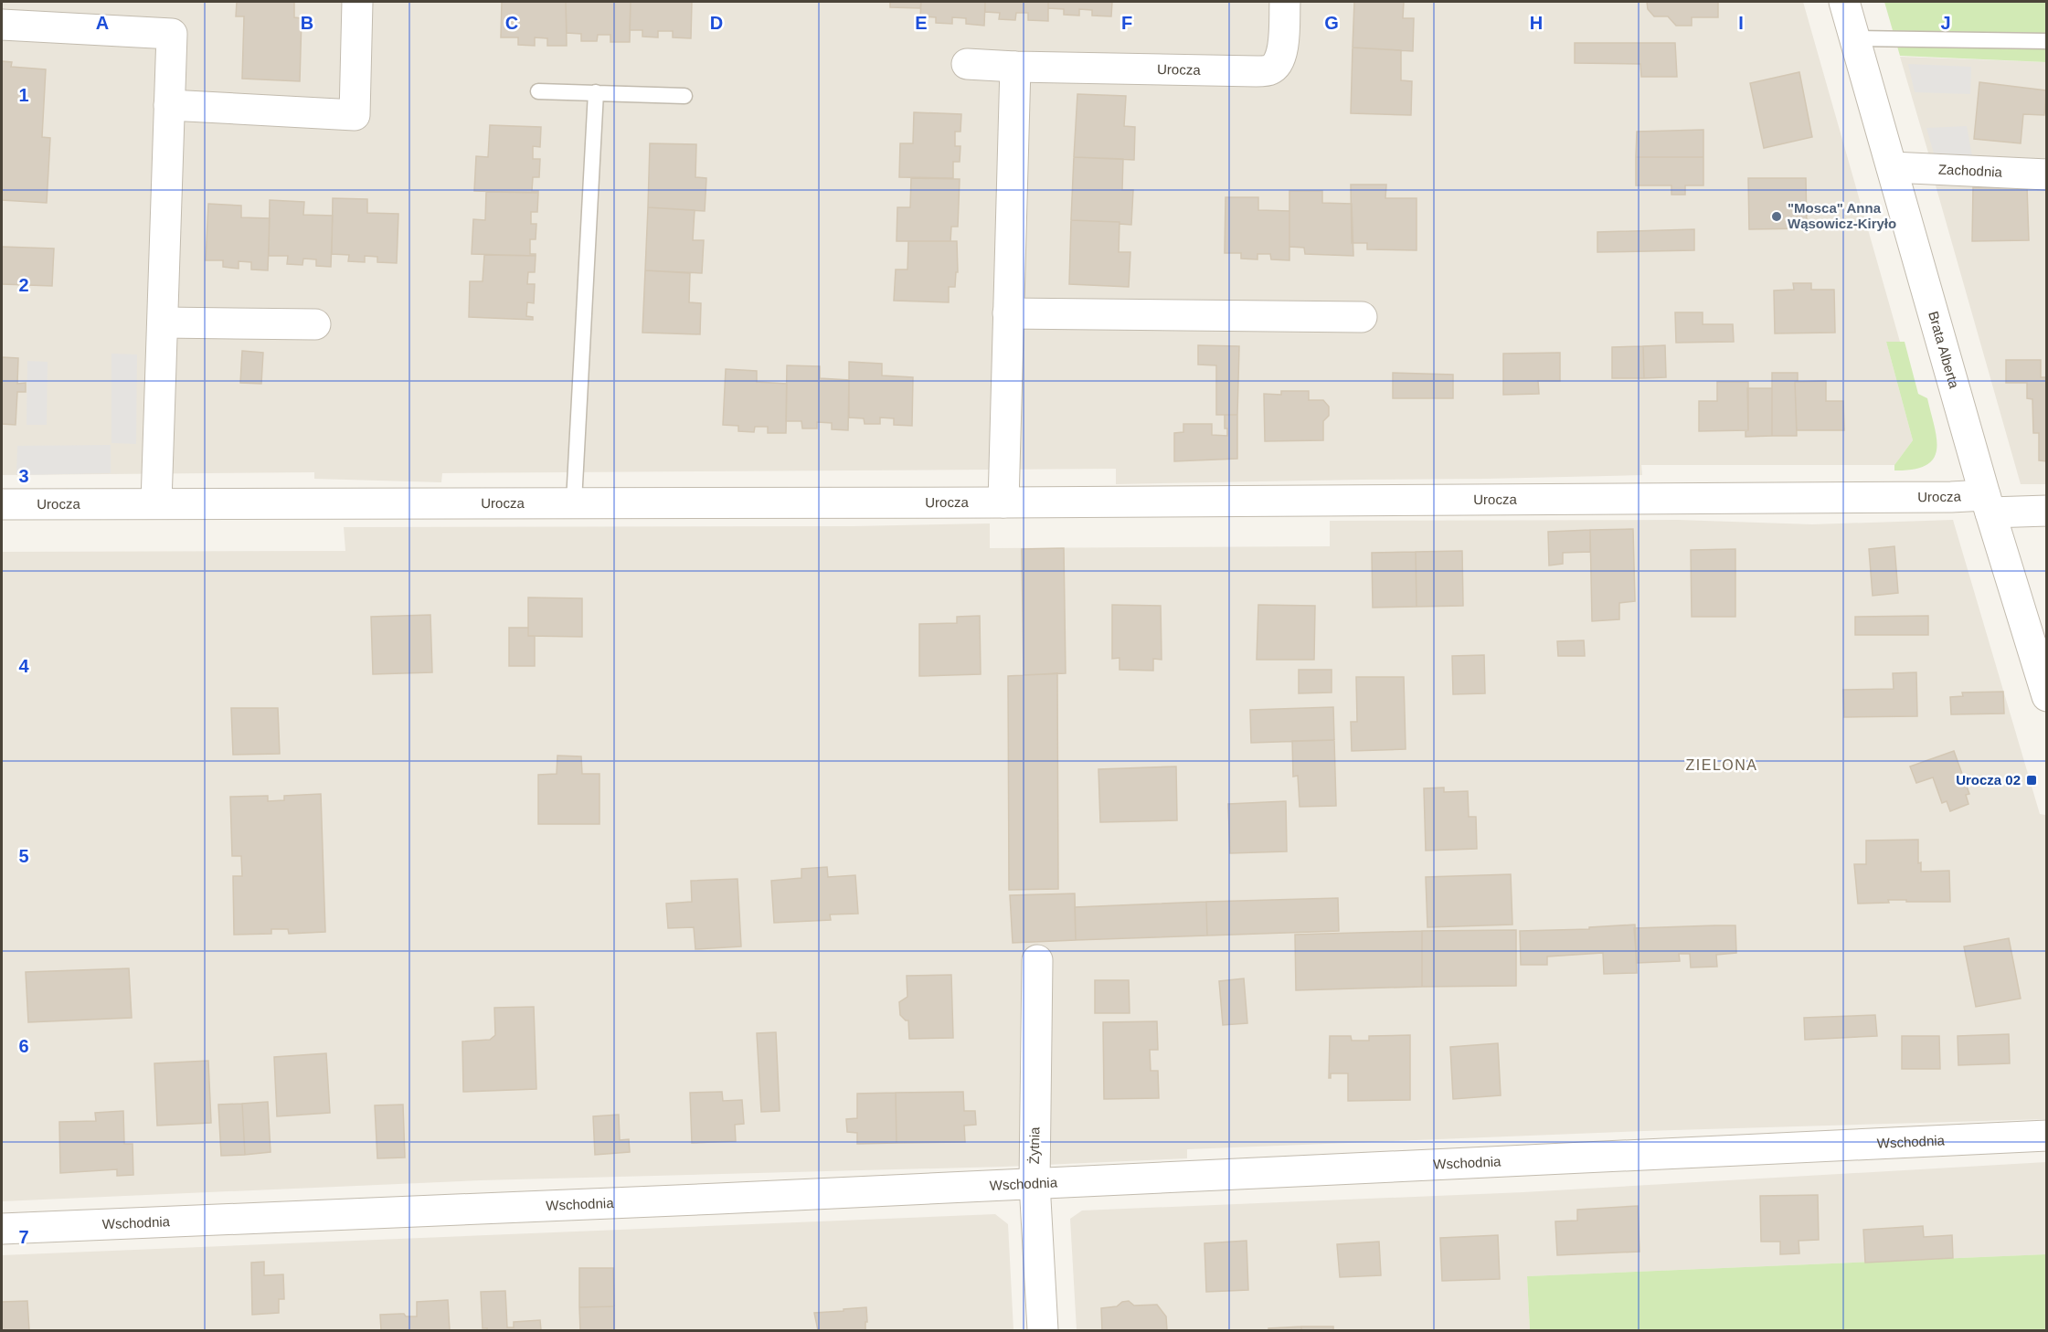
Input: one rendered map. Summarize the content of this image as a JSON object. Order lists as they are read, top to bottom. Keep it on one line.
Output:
{"streets":{"street":["Urocza","Zachodnia","Brata Alberta","Wschodnia","Żytnia"]},"crossings":[["Urocza","Brata Alberta"],["Zachodnia","Brata Alberta"],["Wschodnia","Żytnia"]],"districts":["ZIELONA"],"places":{"other":["\"Mosca\" Anna Wąsowicz-Kiryło"],"transit":["Urocza 02"]},"grid":{"columns":["A","B","C","D","E","F","G","H","I","J"],"rows":["1","2","3","4","5","6","7"]}}
